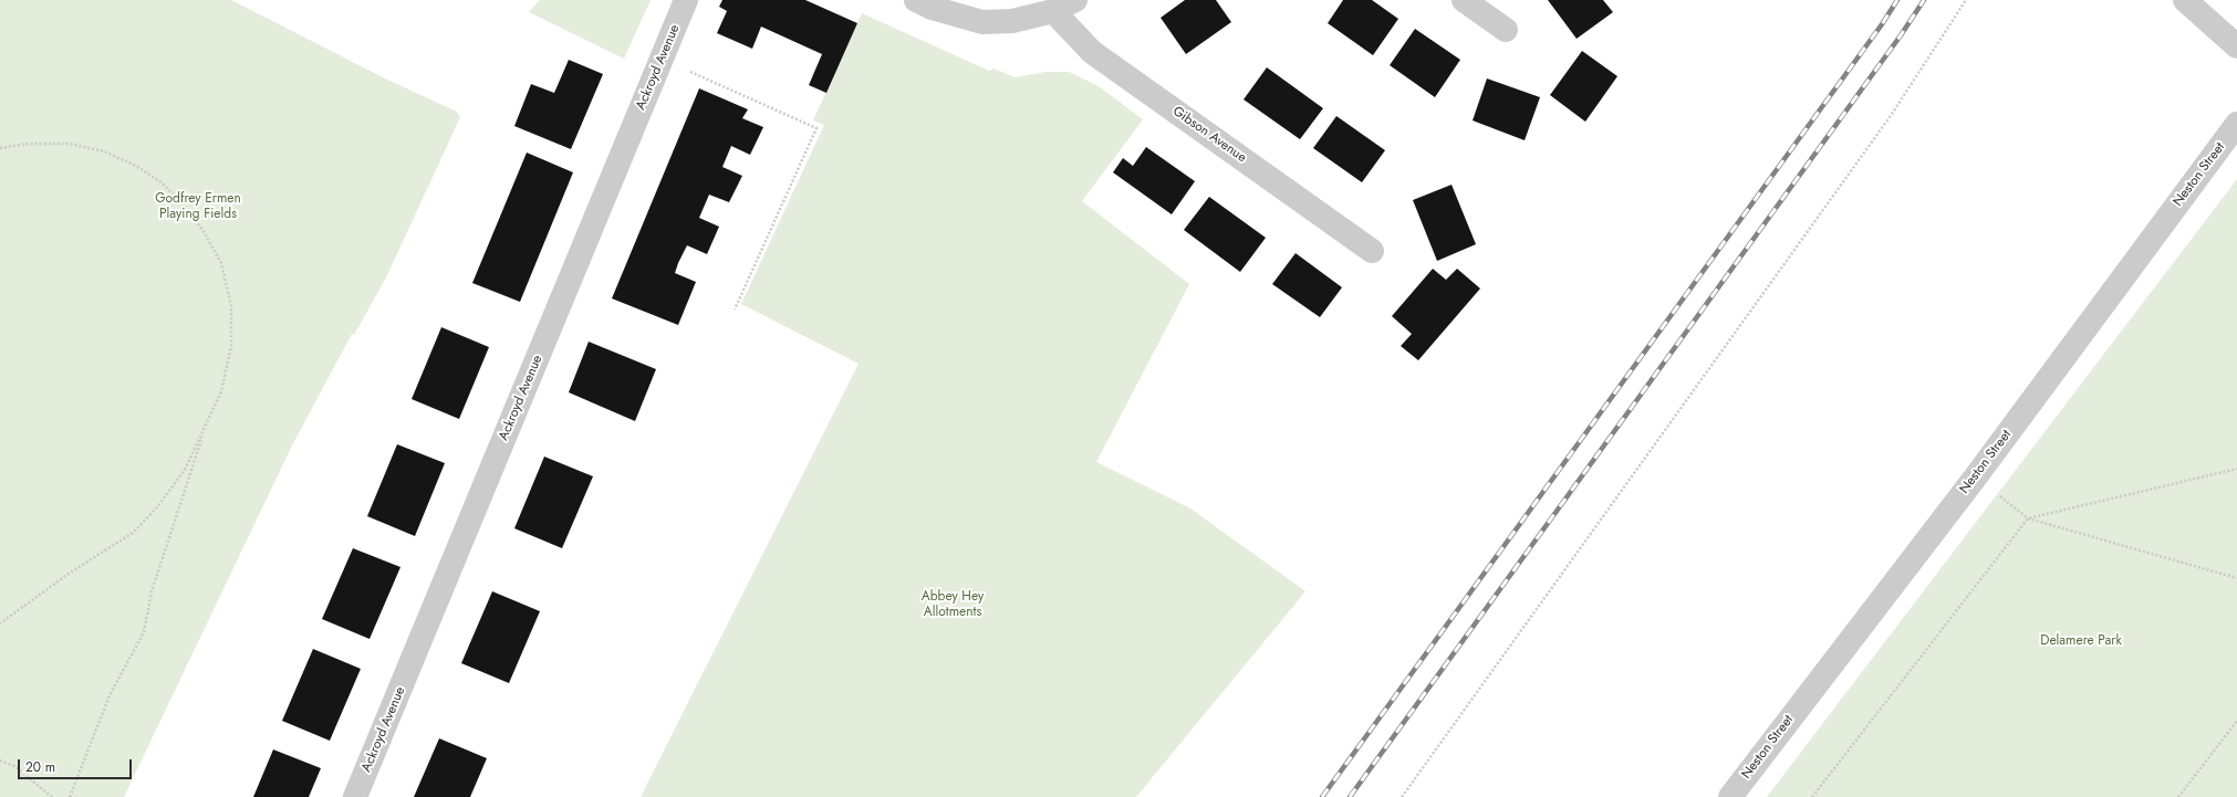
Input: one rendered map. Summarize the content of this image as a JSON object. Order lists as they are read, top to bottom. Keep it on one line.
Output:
{"streets":{"street":["Ackroyd Avenue","Gibson Avenue","Neston Street"]},"parks":["Godfrey Ermen Playing Fields","Abbey Hey Allotments","Delamere Park"],"scale_bar":"20 m"}
